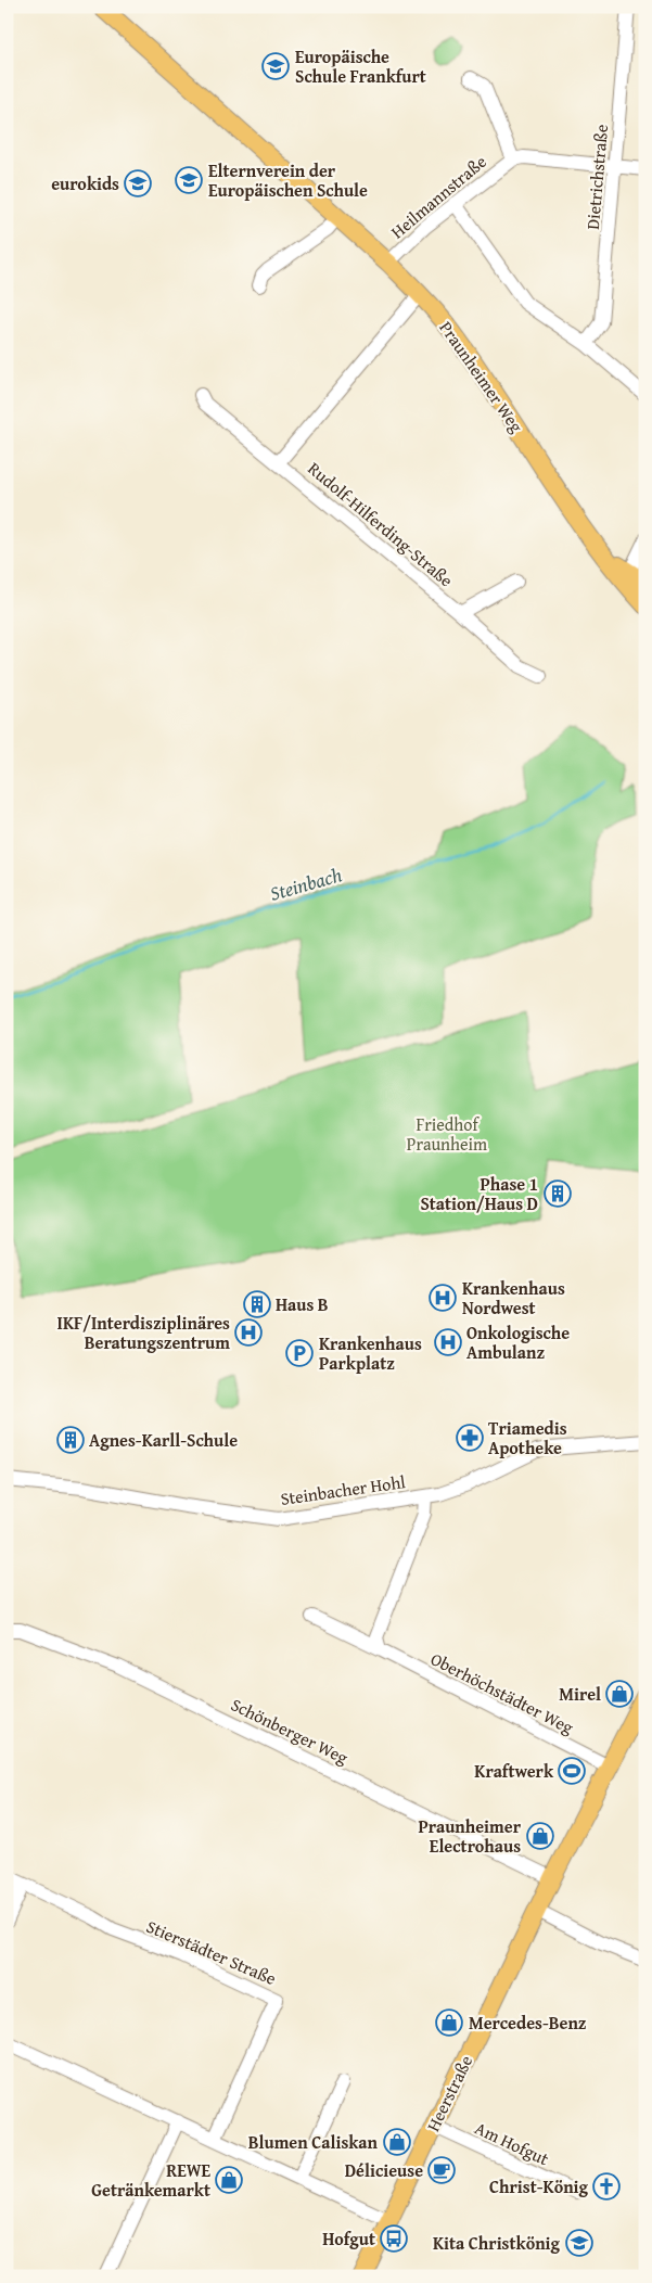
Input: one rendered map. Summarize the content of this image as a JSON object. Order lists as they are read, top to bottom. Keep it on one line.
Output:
{"streets":{"main road":["Praunheimer Weg","Heerstraße"],"street":["Dietrichstraße","Heilmannstraße","Rudolf-Hilferding-Straße","Steinbacher Hohl","Oberhöchstädter Weg","Schönberger Weg","Stierstädter Straße","Am Hofgut"]},"crossings":[["Dietrichstraße","Heilmannstraße"],["Heilmannstraße","Praunheimer Weg"],["Oberhöchstädter Weg","Heerstraße"],["Schönberger Weg","Heerstraße"],["Heerstraße","Am Hofgut"]],"water":["Steinbach"],"parks":["Friedhof Praunheim"],"places":{"school or university":["Europäische Schule Frankfurt","Elternverein der Europäischen Schule","eurokids","Kita Christkönig"],"building":["Phase 1 Station/Haus D","Haus B","Agnes-Karll-Schule"],"hospital":["Krankenhaus Nordwest","IKF/Interdisziplinäres Beratungszentrum","Onkologische Ambulanz"],"parking":["Krankenhaus Parkplatz"],"pharmacy":["Triamedis Apotheke"],"shop":["Mirel","Praunheimer Electrohaus","Mercedes-Benz","Blumen Caliskan","REWE Getränkemarkt"],"sports":["Kraftwerk"],"cafe":["Délicieuse"],"church":["Christ-König"],"bus stop":["Hofgut"]}}
